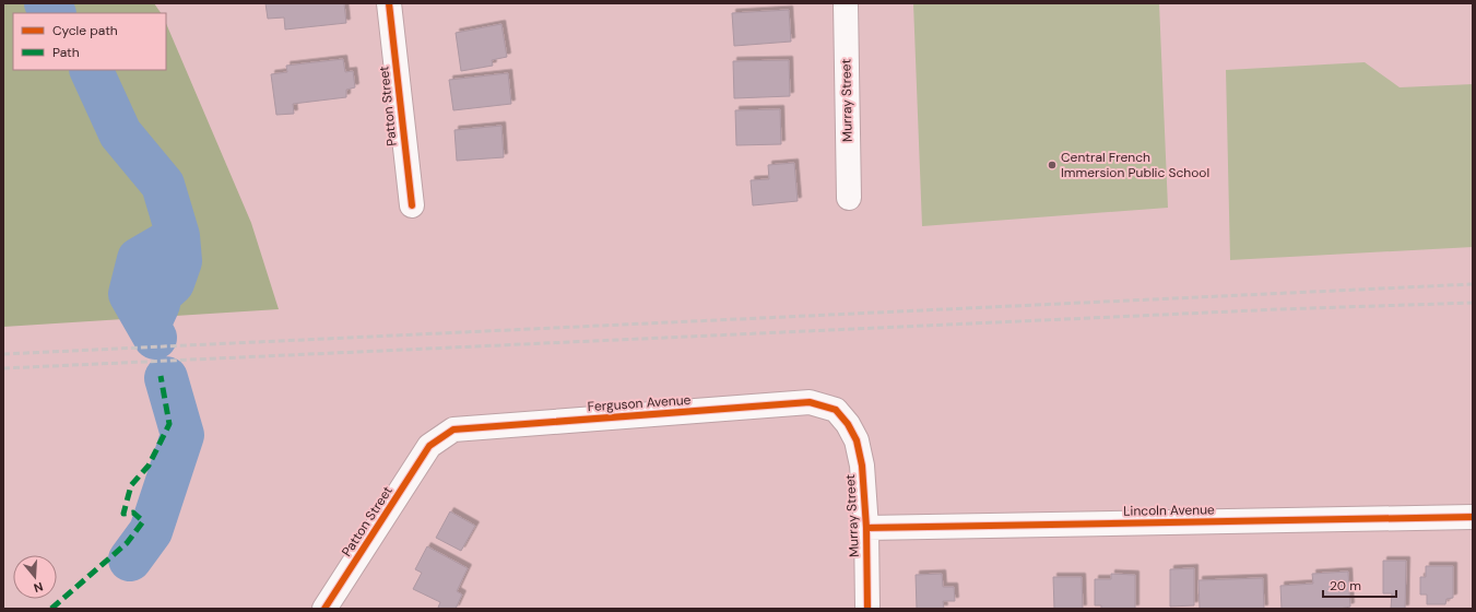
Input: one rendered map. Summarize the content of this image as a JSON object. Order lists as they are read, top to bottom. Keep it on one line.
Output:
{"streets":{"street":["Murray Street","Patton Street","Ferguson Avenue","Lincoln Avenue"]},"crossings":[["Murray Street","Ferguson Avenue"],["Murray Street","Lincoln Avenue"],["Patton Street","Ferguson Avenue"]],"places":["Central French Immersion Public School"],"legend":["Cycle path","Path"],"scale_bar":"20 m","north":"bottom"}
